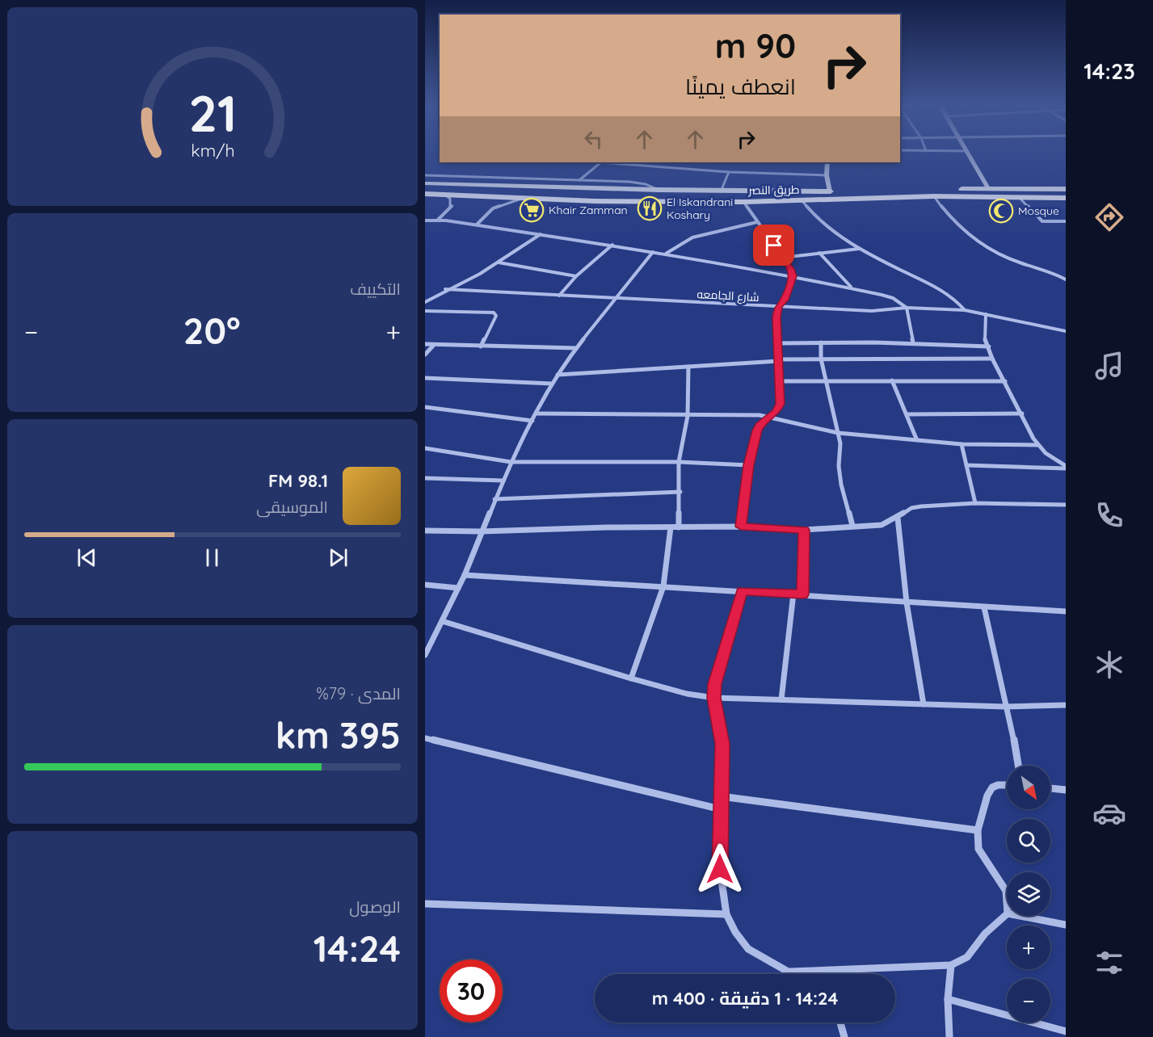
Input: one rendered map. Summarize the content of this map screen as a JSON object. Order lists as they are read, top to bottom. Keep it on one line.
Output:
{"streets":{"main road":["طريق النصر"],"street":["شارع الجامعه"]},"places":{"restaurant":["El Iskandrani Koshary"],"supermarket":["Khair Zamman"],"mosque":["Mosque"]},"north":"bottom right","page":{"tabs":"14:23","turn":["90 m","انعطف يمينًا"],"tile":["التكييف",["المدى · 79%","395 km"],["الوصول","14:24"]],"heat":["−","20°","+"],"song":["98.1 FM","الموسيقى"],"map_buttons":["+","−"],"limit":"30","trip":"14:24 · 1 دقيقة · 400 m","gauge":["21","km/h"]}}
